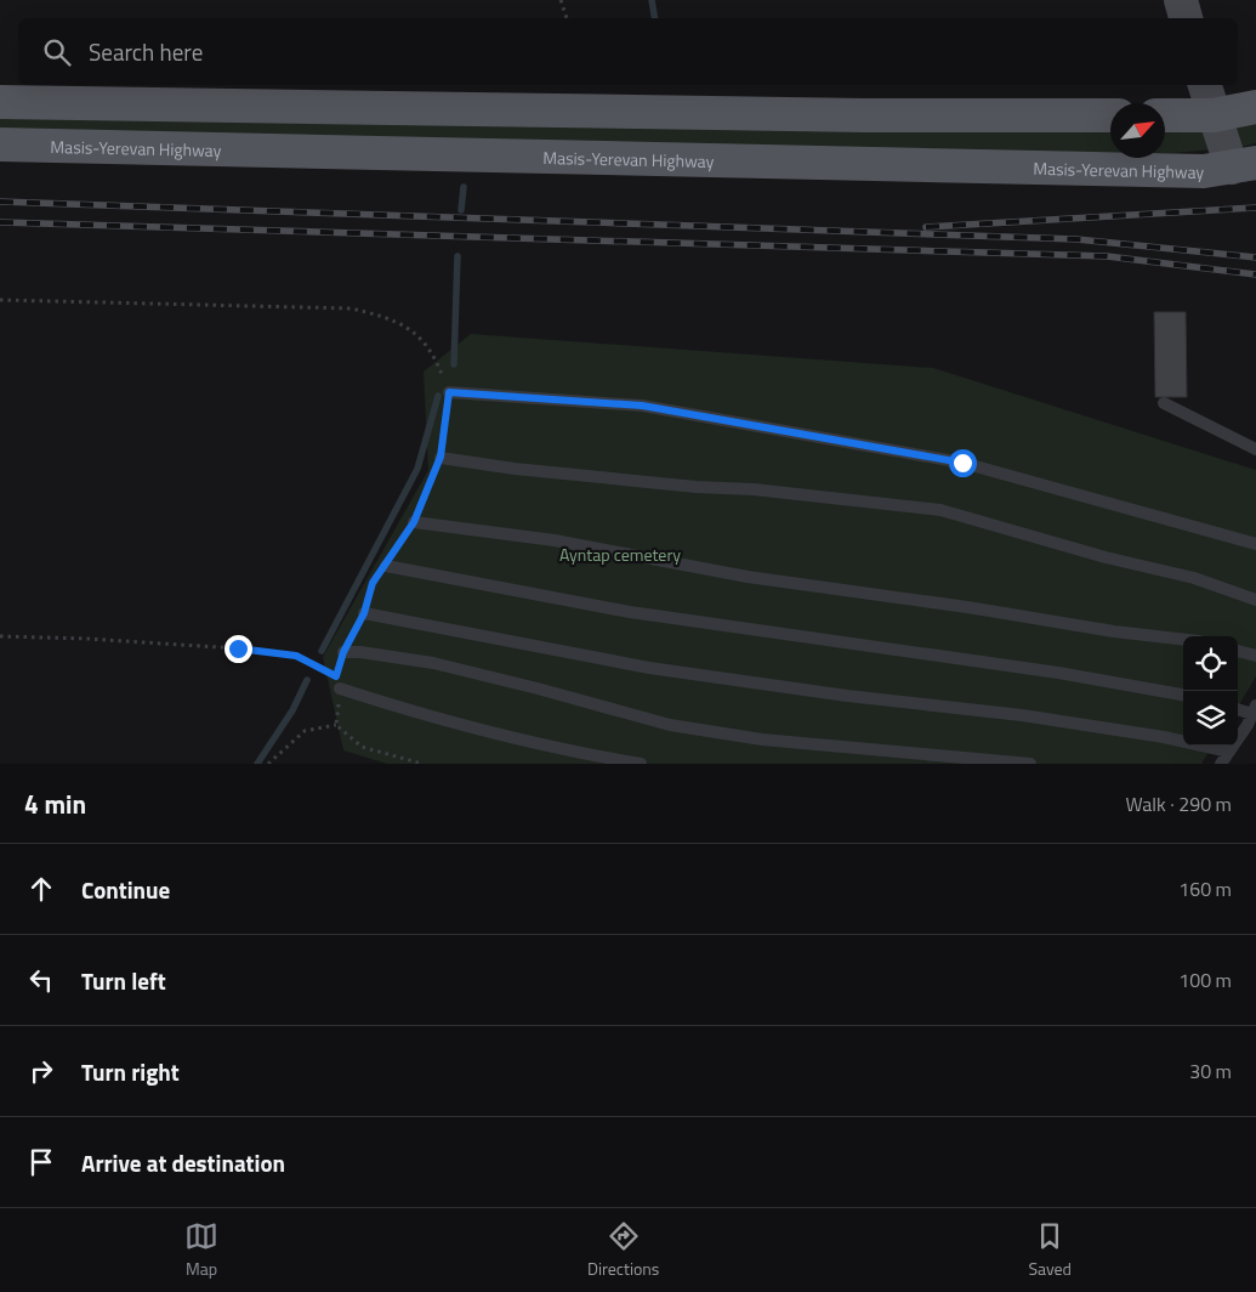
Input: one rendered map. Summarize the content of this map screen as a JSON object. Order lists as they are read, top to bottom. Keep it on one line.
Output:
{"streets":{"main road":["Masis-Yerevan Highway"]},"parks":["Ayntap cemetery"],"north":"top right","page":{"search":"Search here","heading":["4 min","Walk · 290 m"],"list":[["Continue","160 m"],["Turn left","100 m"],["Turn right","30 m"],"Arrive at destination"],"nav":["Map","Directions","Saved"]}}
